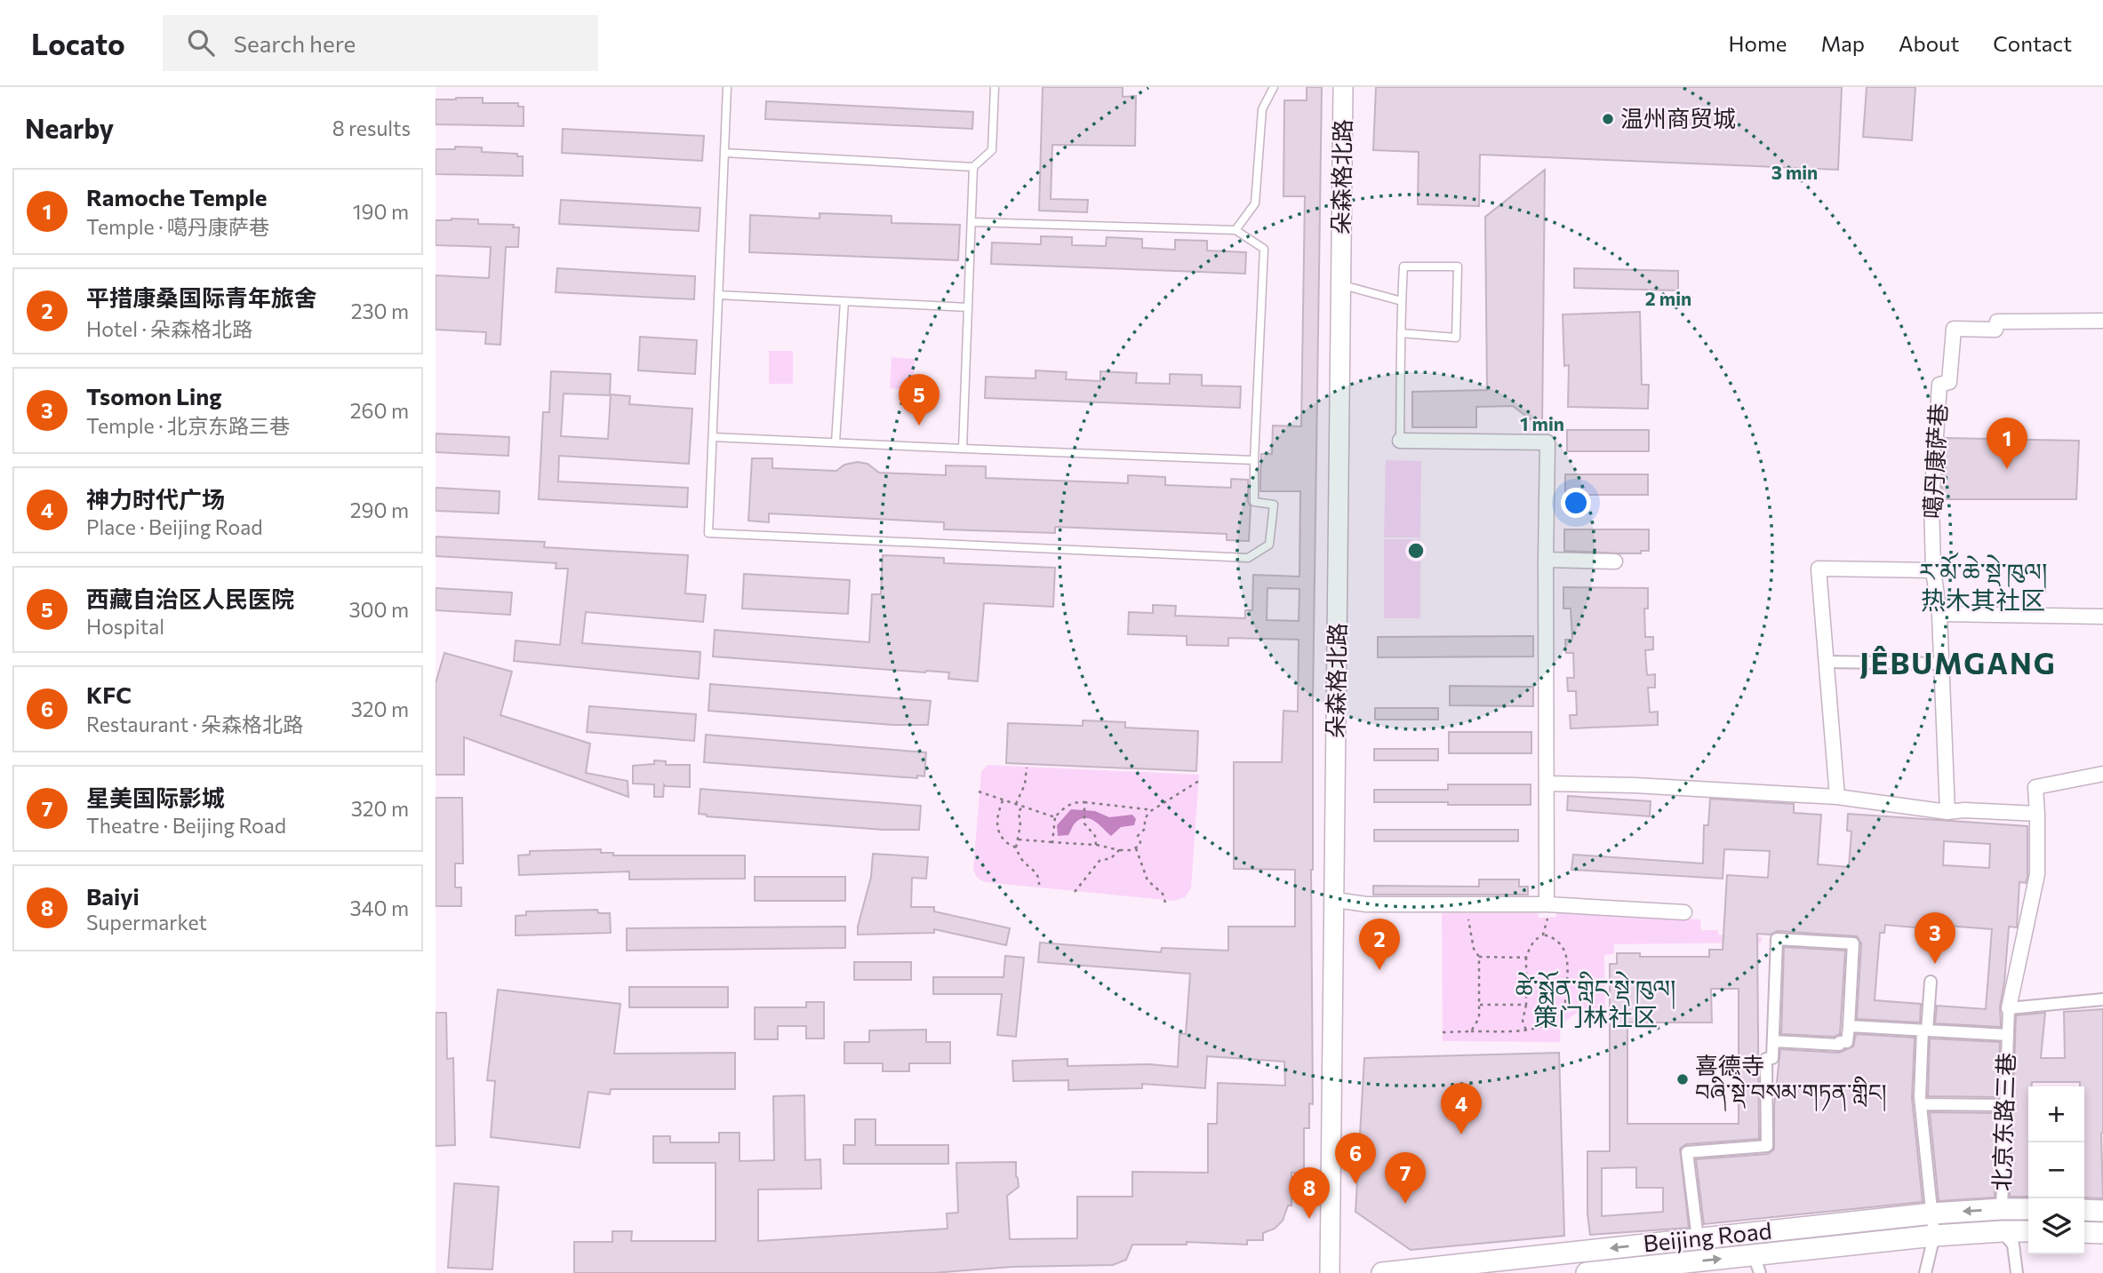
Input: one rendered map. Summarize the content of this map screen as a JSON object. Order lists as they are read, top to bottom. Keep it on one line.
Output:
{"streets":{"main road":["Beijing Road"],"street":["朵森格北路","噶丹康萨巷","北京东路三巷"]},"crossings":[["北京东路三巷","Beijing Road"]],"districts":["ར་མོ་ཆེ་སྡེ་ཁུལ། 热木其社区","JÊBUMGANG","ཚེ་སྨོན་གླིང་སྡེ་ཁུལ། 策门林社区"],"places":["温州商贸城","喜德寺 བཞི་སྡེ་བསམ་གཏན་གླིང།"],"page":{"header":"Locato","search":"Search here","nav":["Home","Map","About","Contact"],"heading":["Nearby","8 results"],"list":[{"mark":"1","name":"Ramoche Temple","note":"Temple · 噶丹康萨巷","value":"190 m"},{"mark":"2","name":"平措康桑国际青年旅舍","note":"Hotel · 朵森格北路","value":"230 m"},{"mark":"3","name":"Tsomon Ling","note":"Temple · 北京东路三巷","value":"260 m"},{"mark":"4","name":"神力时代广场","note":"Place · Beijing Road","value":"290 m"},{"mark":"5","name":"西藏自治区人民医院","note":"Hospital","value":"300 m"},{"mark":"6","name":"KFC","note":"Restaurant · 朵森格北路","value":"320 m"},{"mark":"7","name":"星美国际影城","note":"Theatre · Beijing Road","value":"320 m"},{"mark":"8","name":"Baiyi","note":"Supermarket","value":"340 m"}],"pins":["5","1","3","2","4","6","7","8"],"map_buttons":["+","−"]},"rings":["3 min","2 min","1 min"]}
